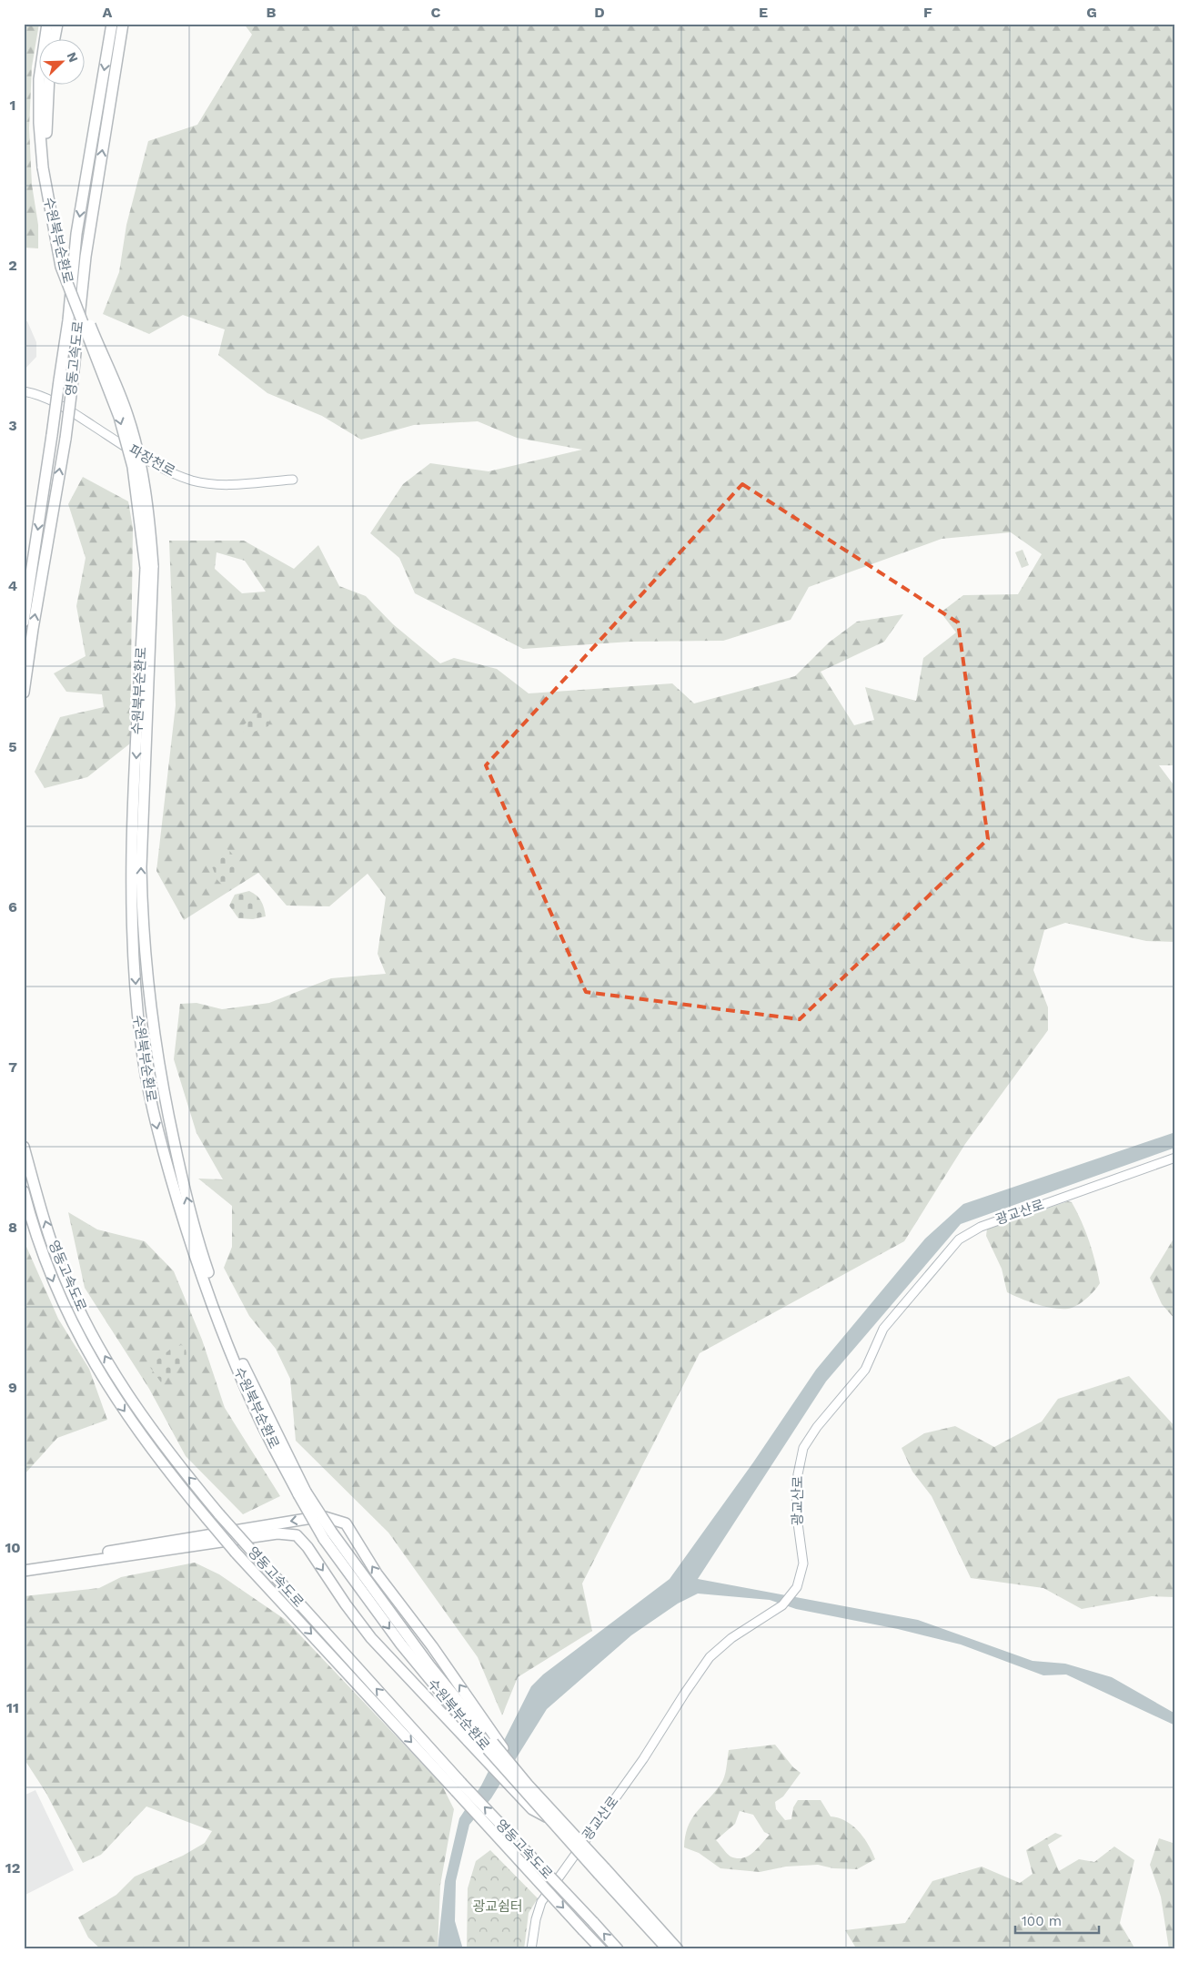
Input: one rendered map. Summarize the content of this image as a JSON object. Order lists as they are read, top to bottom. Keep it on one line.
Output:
{"streets":{"highway":["수원북부순환로","영동고속도로"],"street":["파장천로","광교산로"]},"parks":["광교쉼터"],"scale_bar":"100 m","north":"top right","grid":{"columns":["A","B","C","D","E","F","G"],"rows":["1","2","3","4","5","6","7","8","9","10","11","12"]}}
